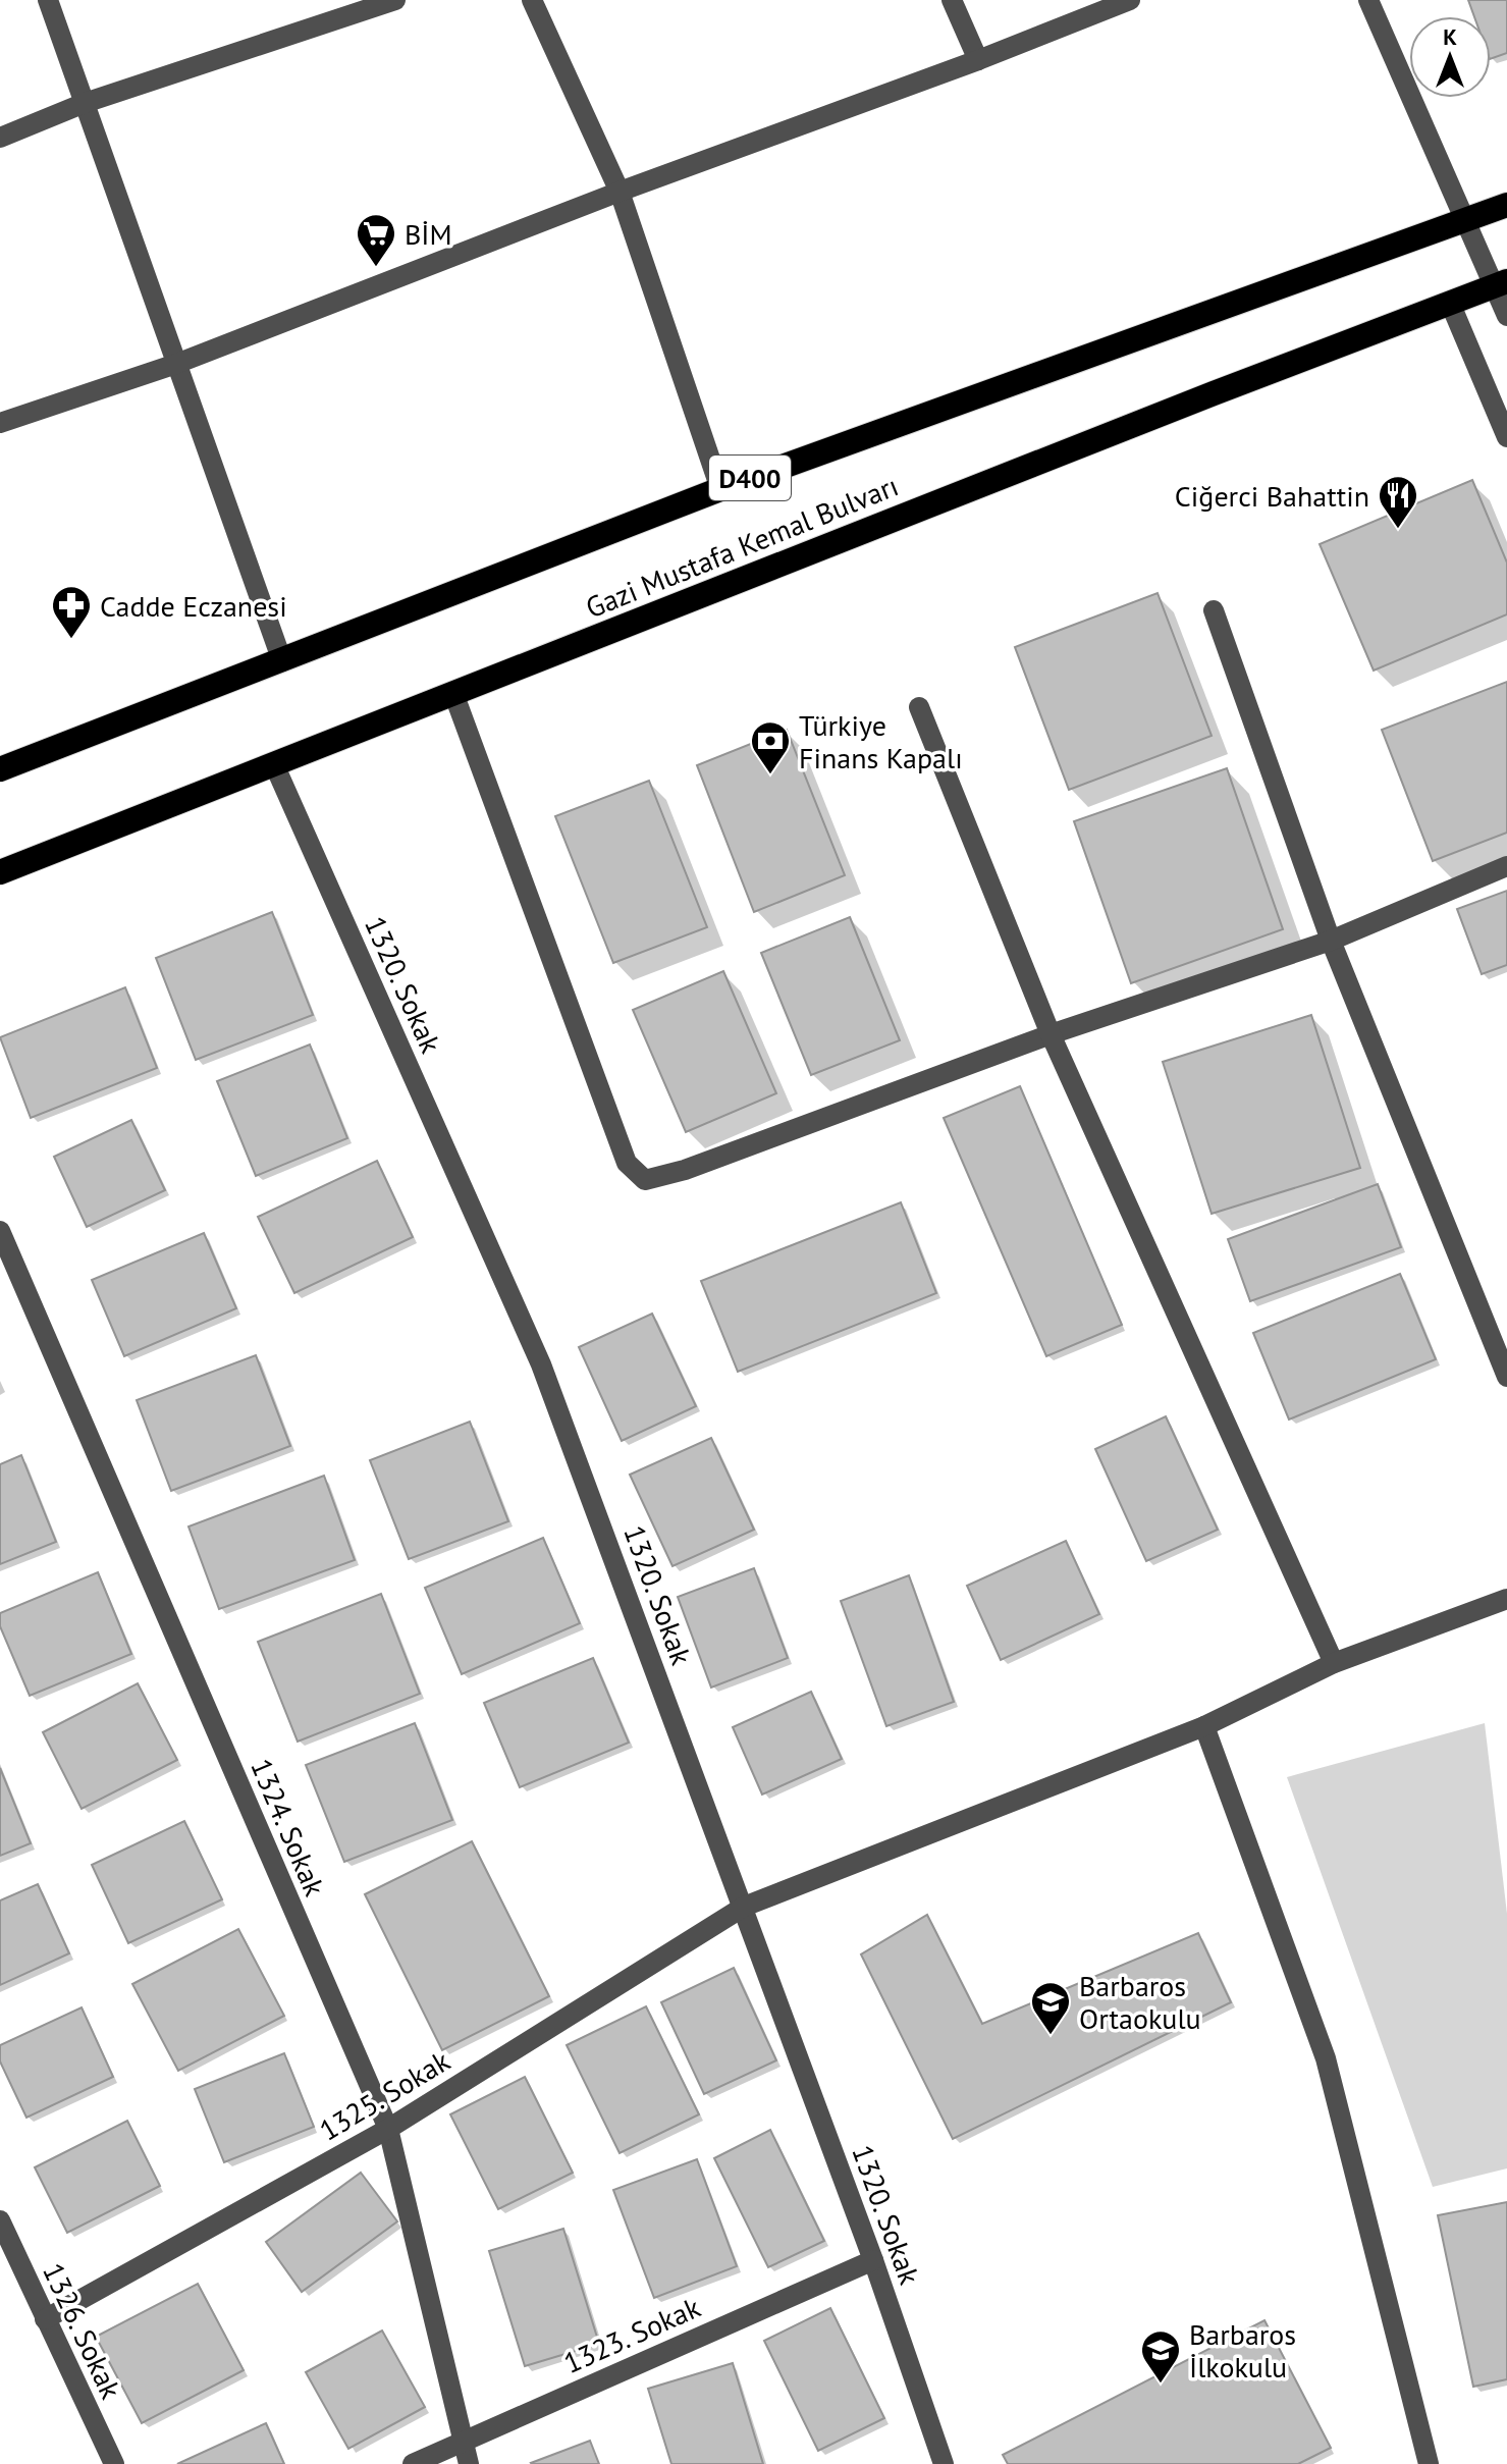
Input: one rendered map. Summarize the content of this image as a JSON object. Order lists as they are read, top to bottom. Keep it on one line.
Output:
{"streets":{"highway":["D400","Gazi Mustafa Kemal Bulvarı"],"street":["1320. Sokak","1324. Sokak","1325. Sokak","1326. Sokak","1323. Sokak"]},"crossings":[["Gazi Mustafa Kemal Bulvarı","1320. Sokak"],["1320. Sokak","1325. Sokak"],["1320. Sokak","1323. Sokak"],["1324. Sokak","1325. Sokak"],["1324. Sokak","1323. Sokak"],["1325. Sokak","1326. Sokak"]],"places":{"supermarket":["BİM"],"restaurant":["Ciğerci Bahattin"],"pharmacy":["Cadde Eczanesi"],"bank":["Türkiye Finans Kapalı"],"school or university":["Barbaros Ortaokulu","Barbaros İlkokulu"]},"north":"top"}
